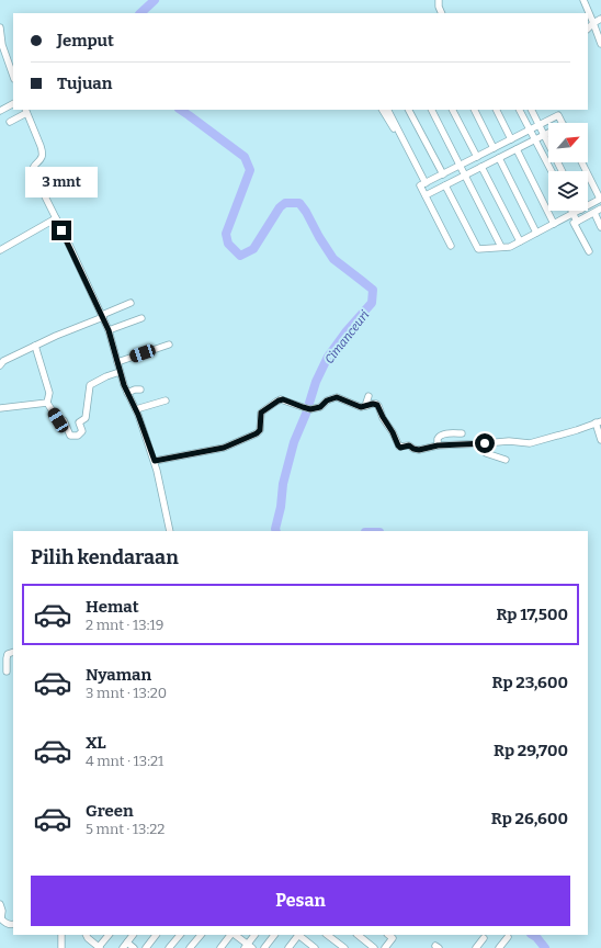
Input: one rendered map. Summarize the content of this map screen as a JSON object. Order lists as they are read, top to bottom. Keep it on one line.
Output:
{"water":["Cimanceuri"],"north":"top right","page":{"banner":["Jemput","Tujuan"],"bubble":"3 mnt","heading":"Pilih kendaraan","list":[{"name":"Hemat","note":"2 mnt · 13:19","value":"Rp 17,500"},{"name":"Nyaman","note":"3 mnt · 13:20","value":"Rp 23,600"},{"name":"XL","note":"4 mnt · 13:21","value":"Rp 29,700"},{"name":"Green","note":"5 mnt · 13:22","value":"Rp 26,600"}],"buttons":"Pesan"}}
